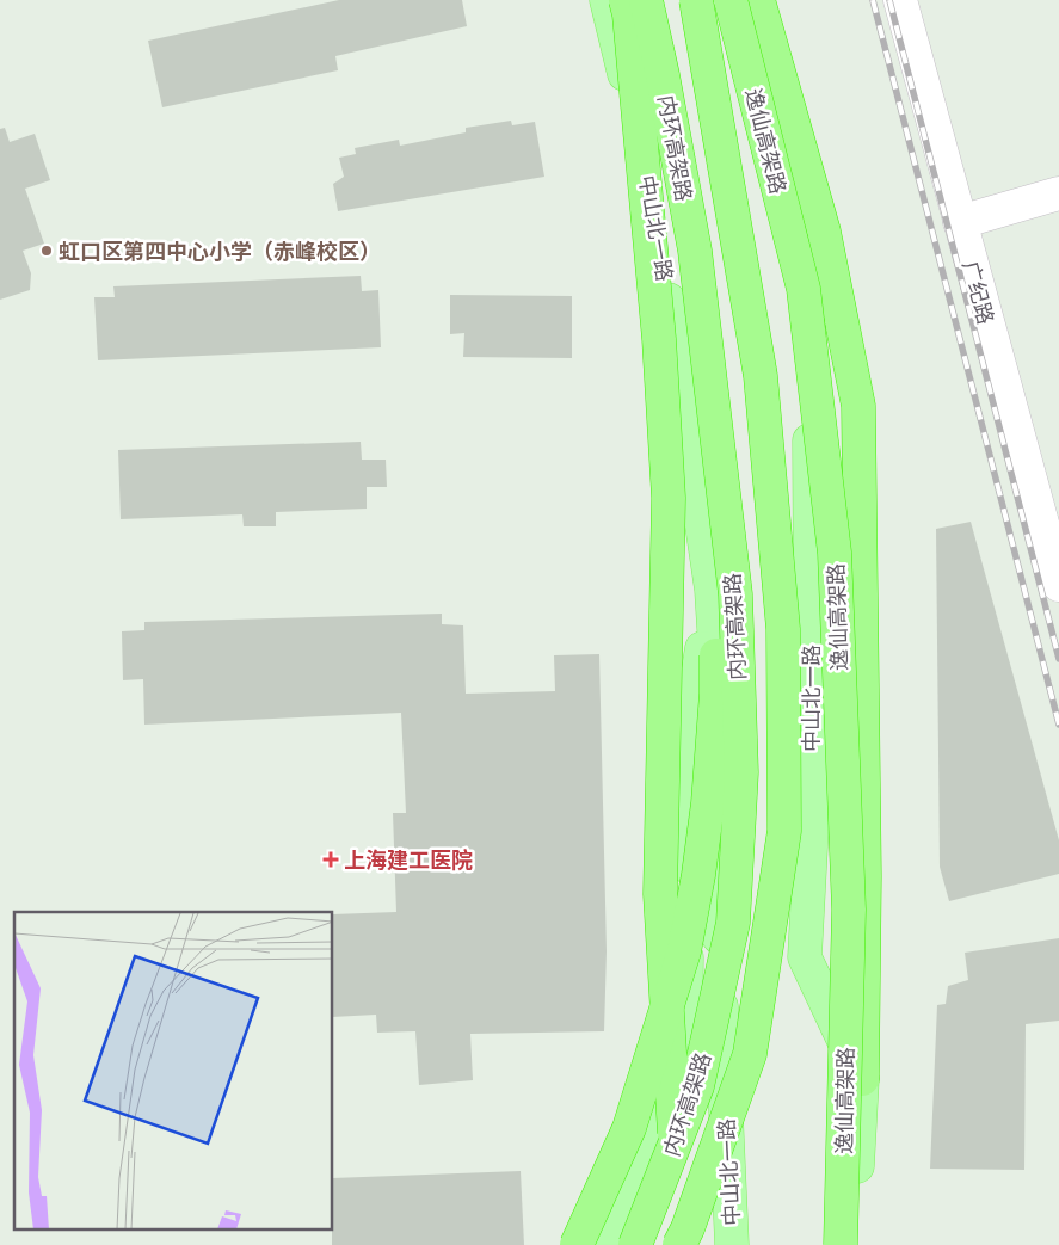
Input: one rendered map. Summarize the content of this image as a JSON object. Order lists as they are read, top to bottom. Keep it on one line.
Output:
{"streets":{"highway":["逸仙高架路","内环高架路"],"main road":["中山北一路"],"street":["广纪路"]},"crossings":[["内环高架路","中山北一路"]],"places":{"other":["虹口区第四中心小学（赤峰校区）"],"health":["上海建工医院"]}}
